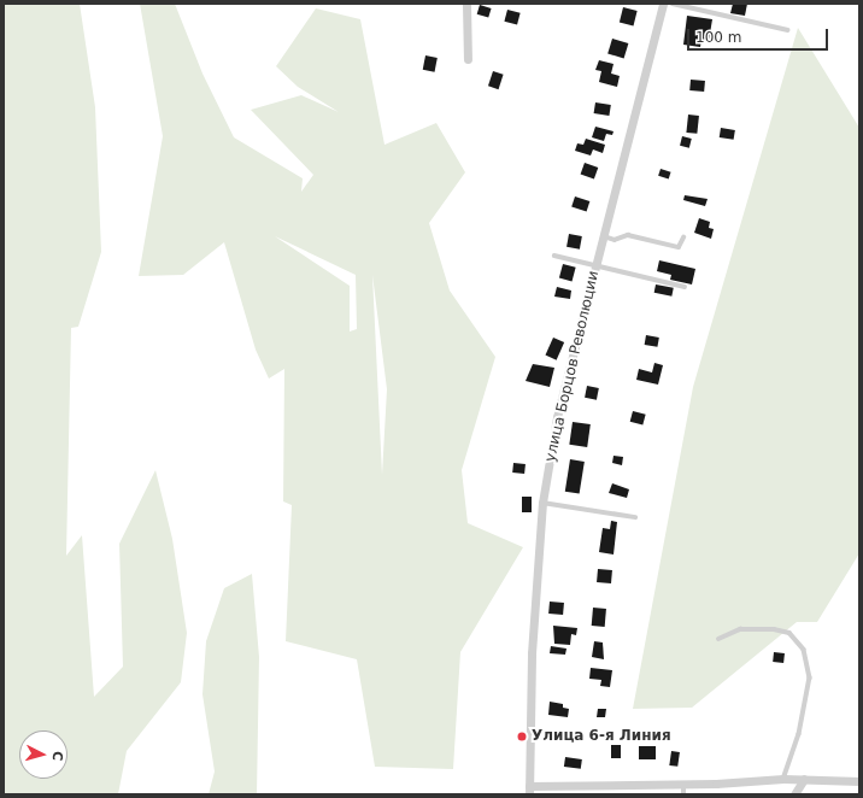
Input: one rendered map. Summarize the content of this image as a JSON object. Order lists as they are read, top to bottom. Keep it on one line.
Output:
{"streets":{"street":["улица Борцов Революции"]},"places":["Улица 6-я Линия"],"scale_bar":"100 m","north":"right"}
